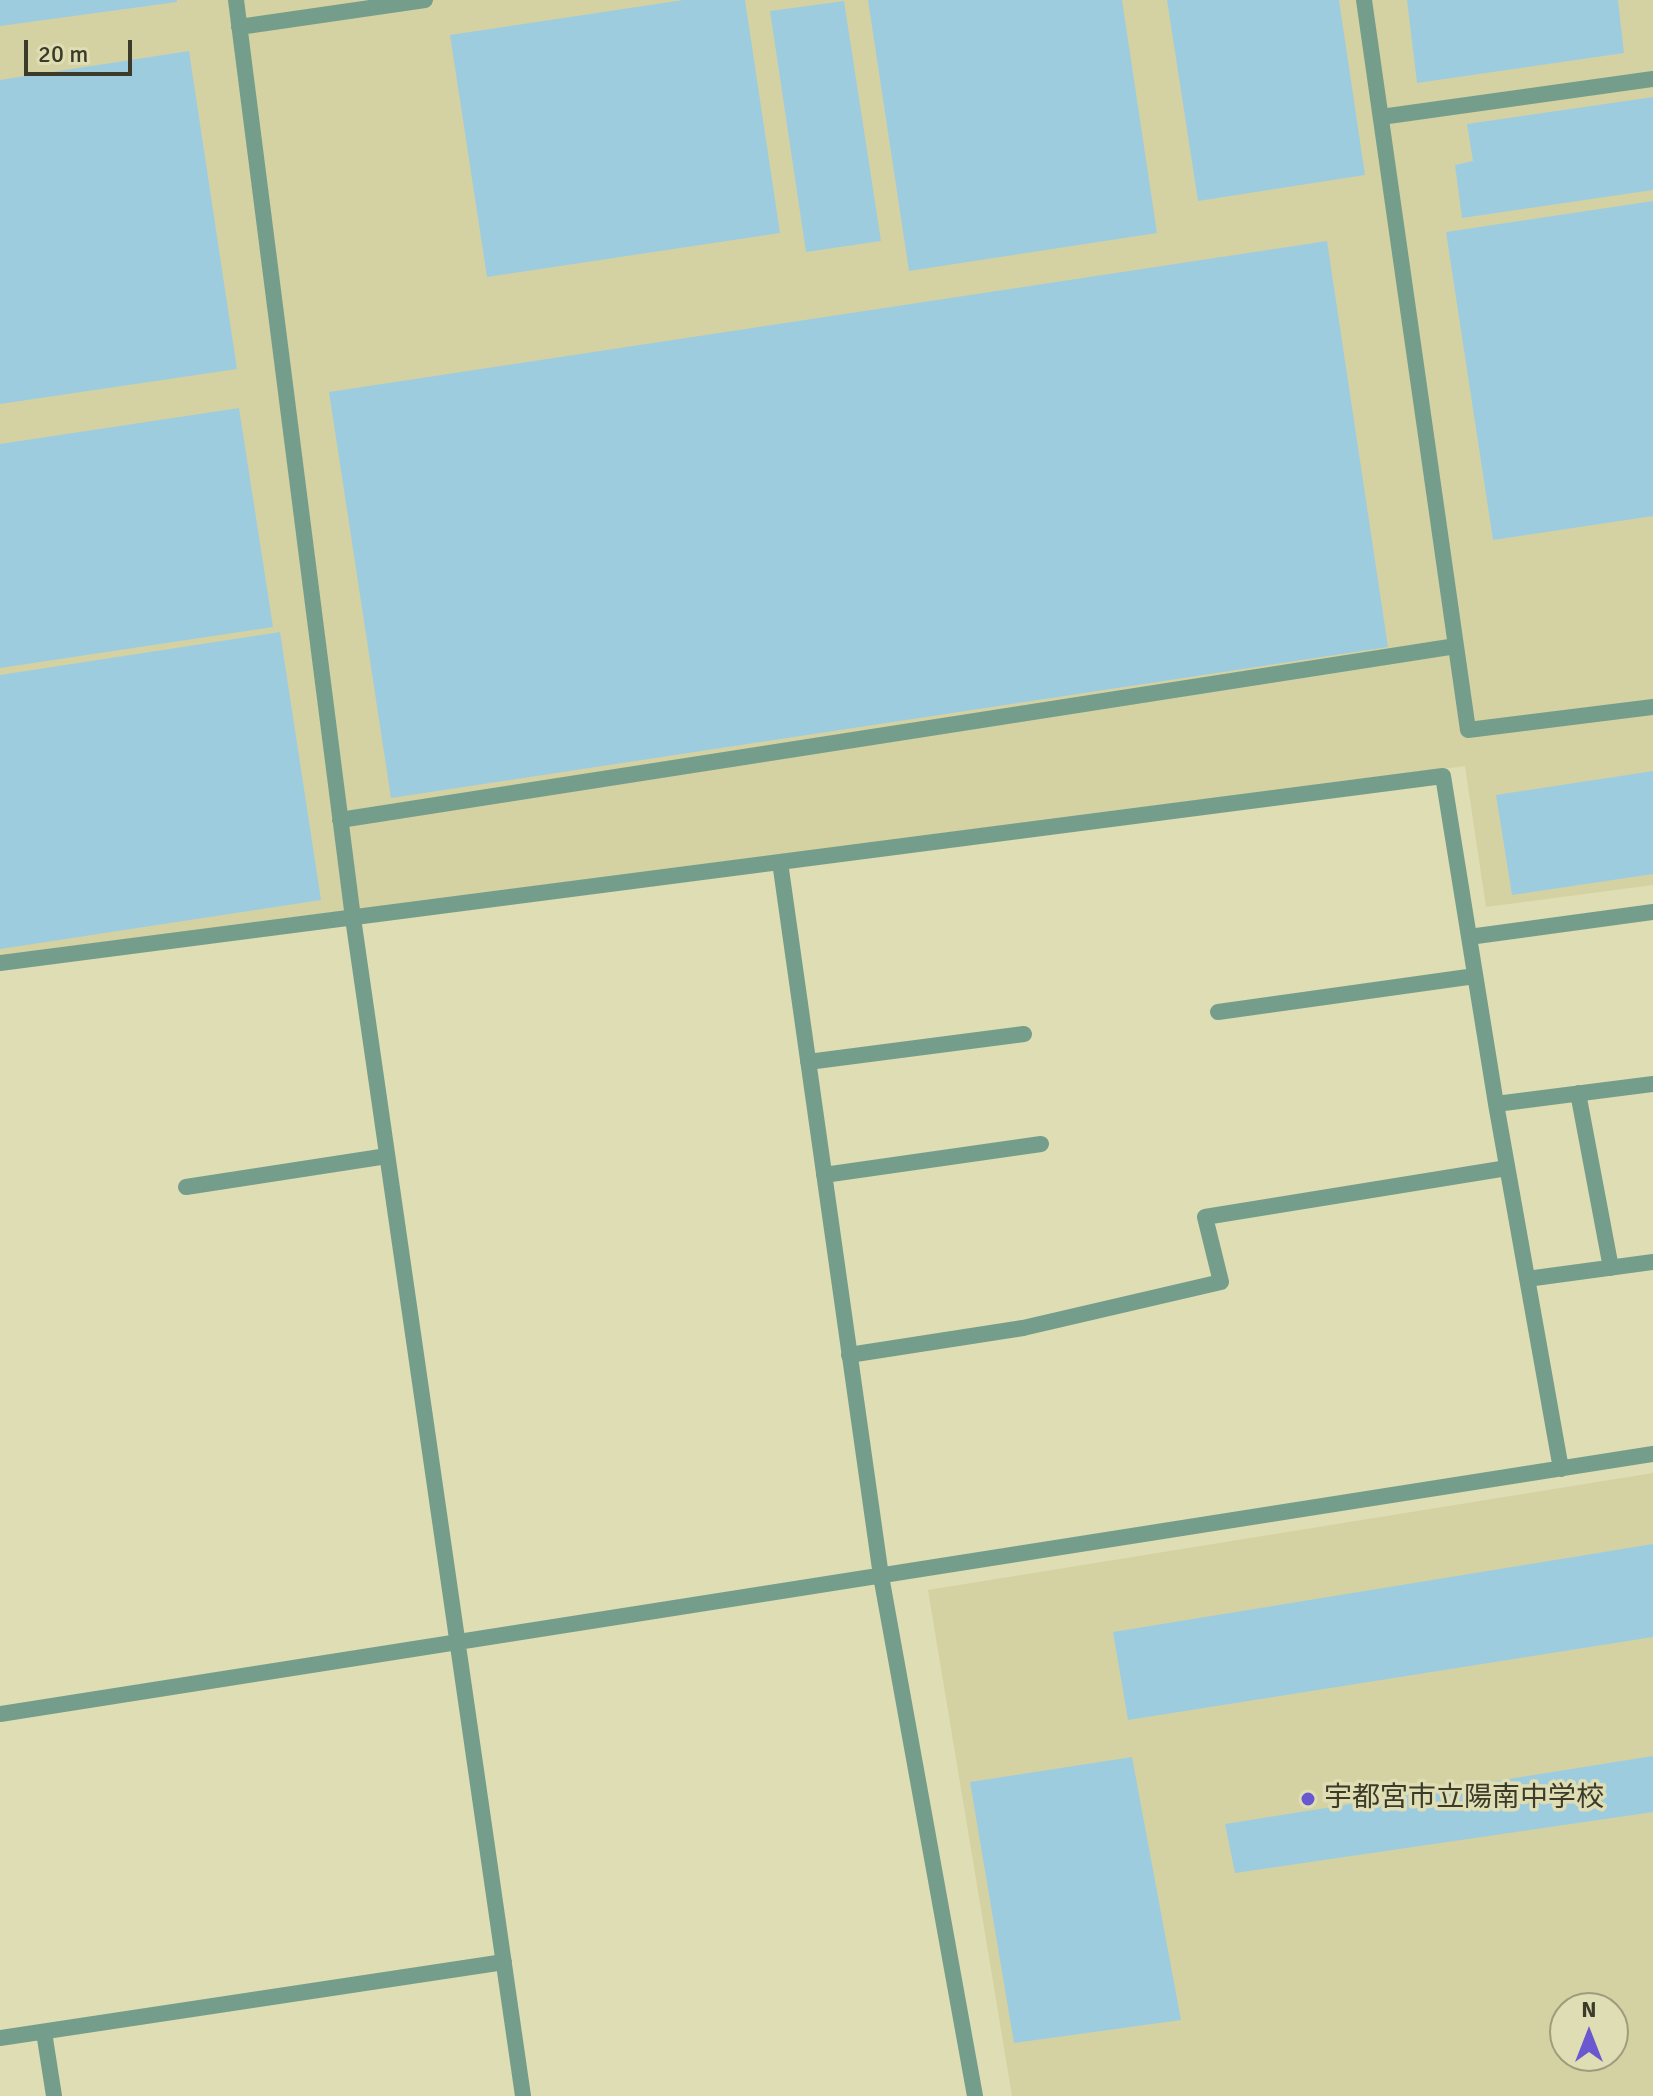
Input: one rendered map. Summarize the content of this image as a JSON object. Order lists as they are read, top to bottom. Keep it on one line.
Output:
{"places":["宇都宮市立陽南中学校"],"scale_bar":"20 m","north":"top"}
